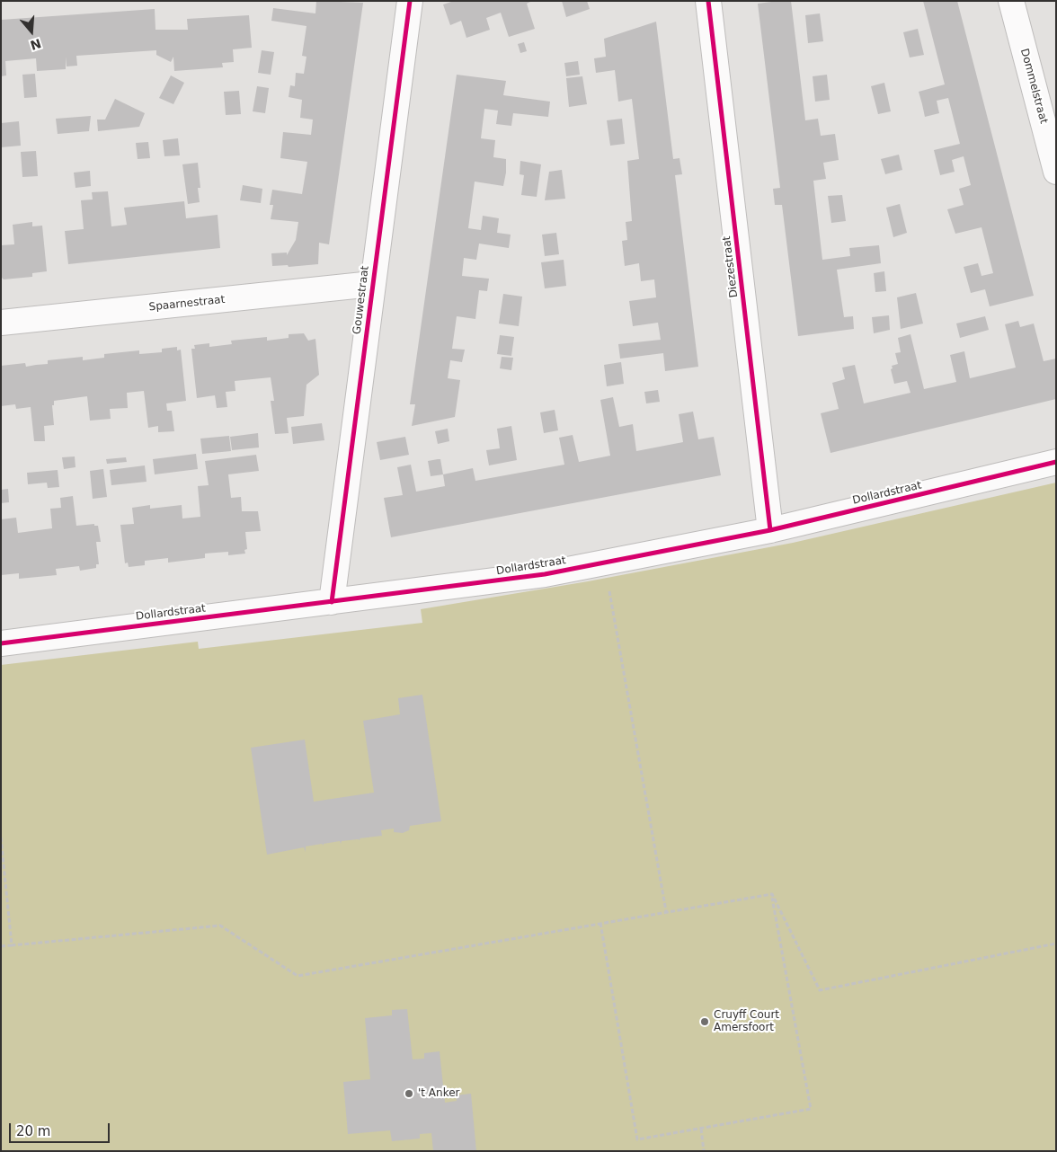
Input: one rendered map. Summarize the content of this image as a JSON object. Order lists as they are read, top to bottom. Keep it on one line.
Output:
{"streets":{"street":["Dommelstraat","Diezestraat","Gouwestraat","Spaarnestraat","Dollardstraat"]},"crossings":[["Diezestraat","Dollardstraat"],["Gouwestraat","Spaarnestraat"],["Gouwestraat","Dollardstraat"]],"places":["Cruyff Court Amersfoort","'t Anker"],"scale_bar":"20 m","north":"bottom"}
